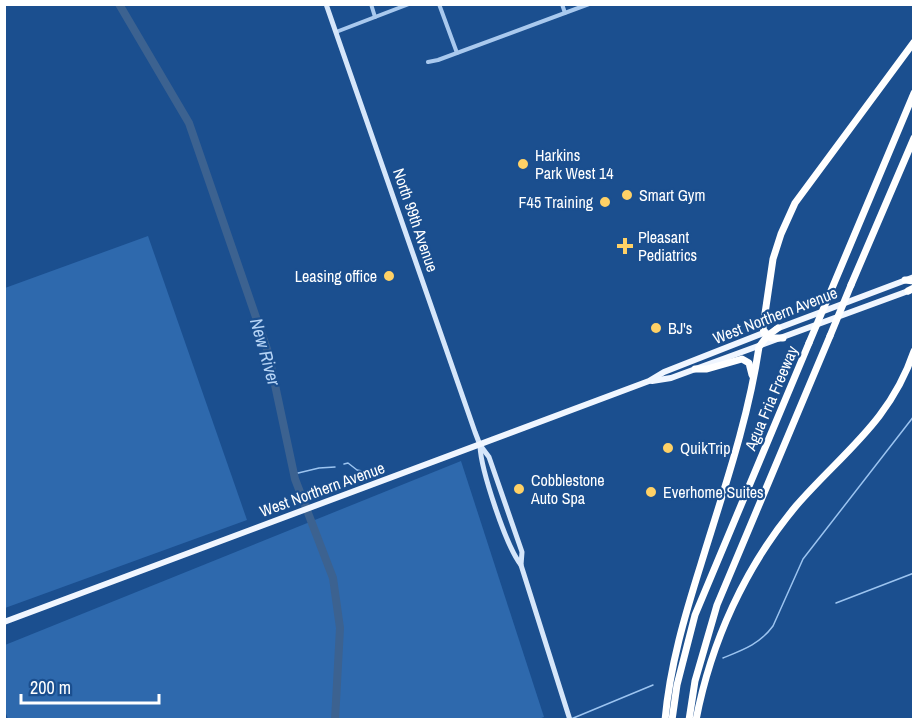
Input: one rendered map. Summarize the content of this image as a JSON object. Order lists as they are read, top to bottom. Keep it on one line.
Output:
{"streets":{"highway":["Agua Fria Freeway"],"main road":["North 99th Avenue","West Northern Avenue"]},"crossings":[["North 99th Avenue","West Northern Avenue"]],"water":["New River"],"places":{"other":["Harkins Park West 14","Smart Gym","F45 Training","Leasing office","BJ's","QuikTrip","Cobblestone Auto Spa","Everhome Suites"],"health":["Pleasant Pediatrics"]},"scale_bar":"200 m"}
